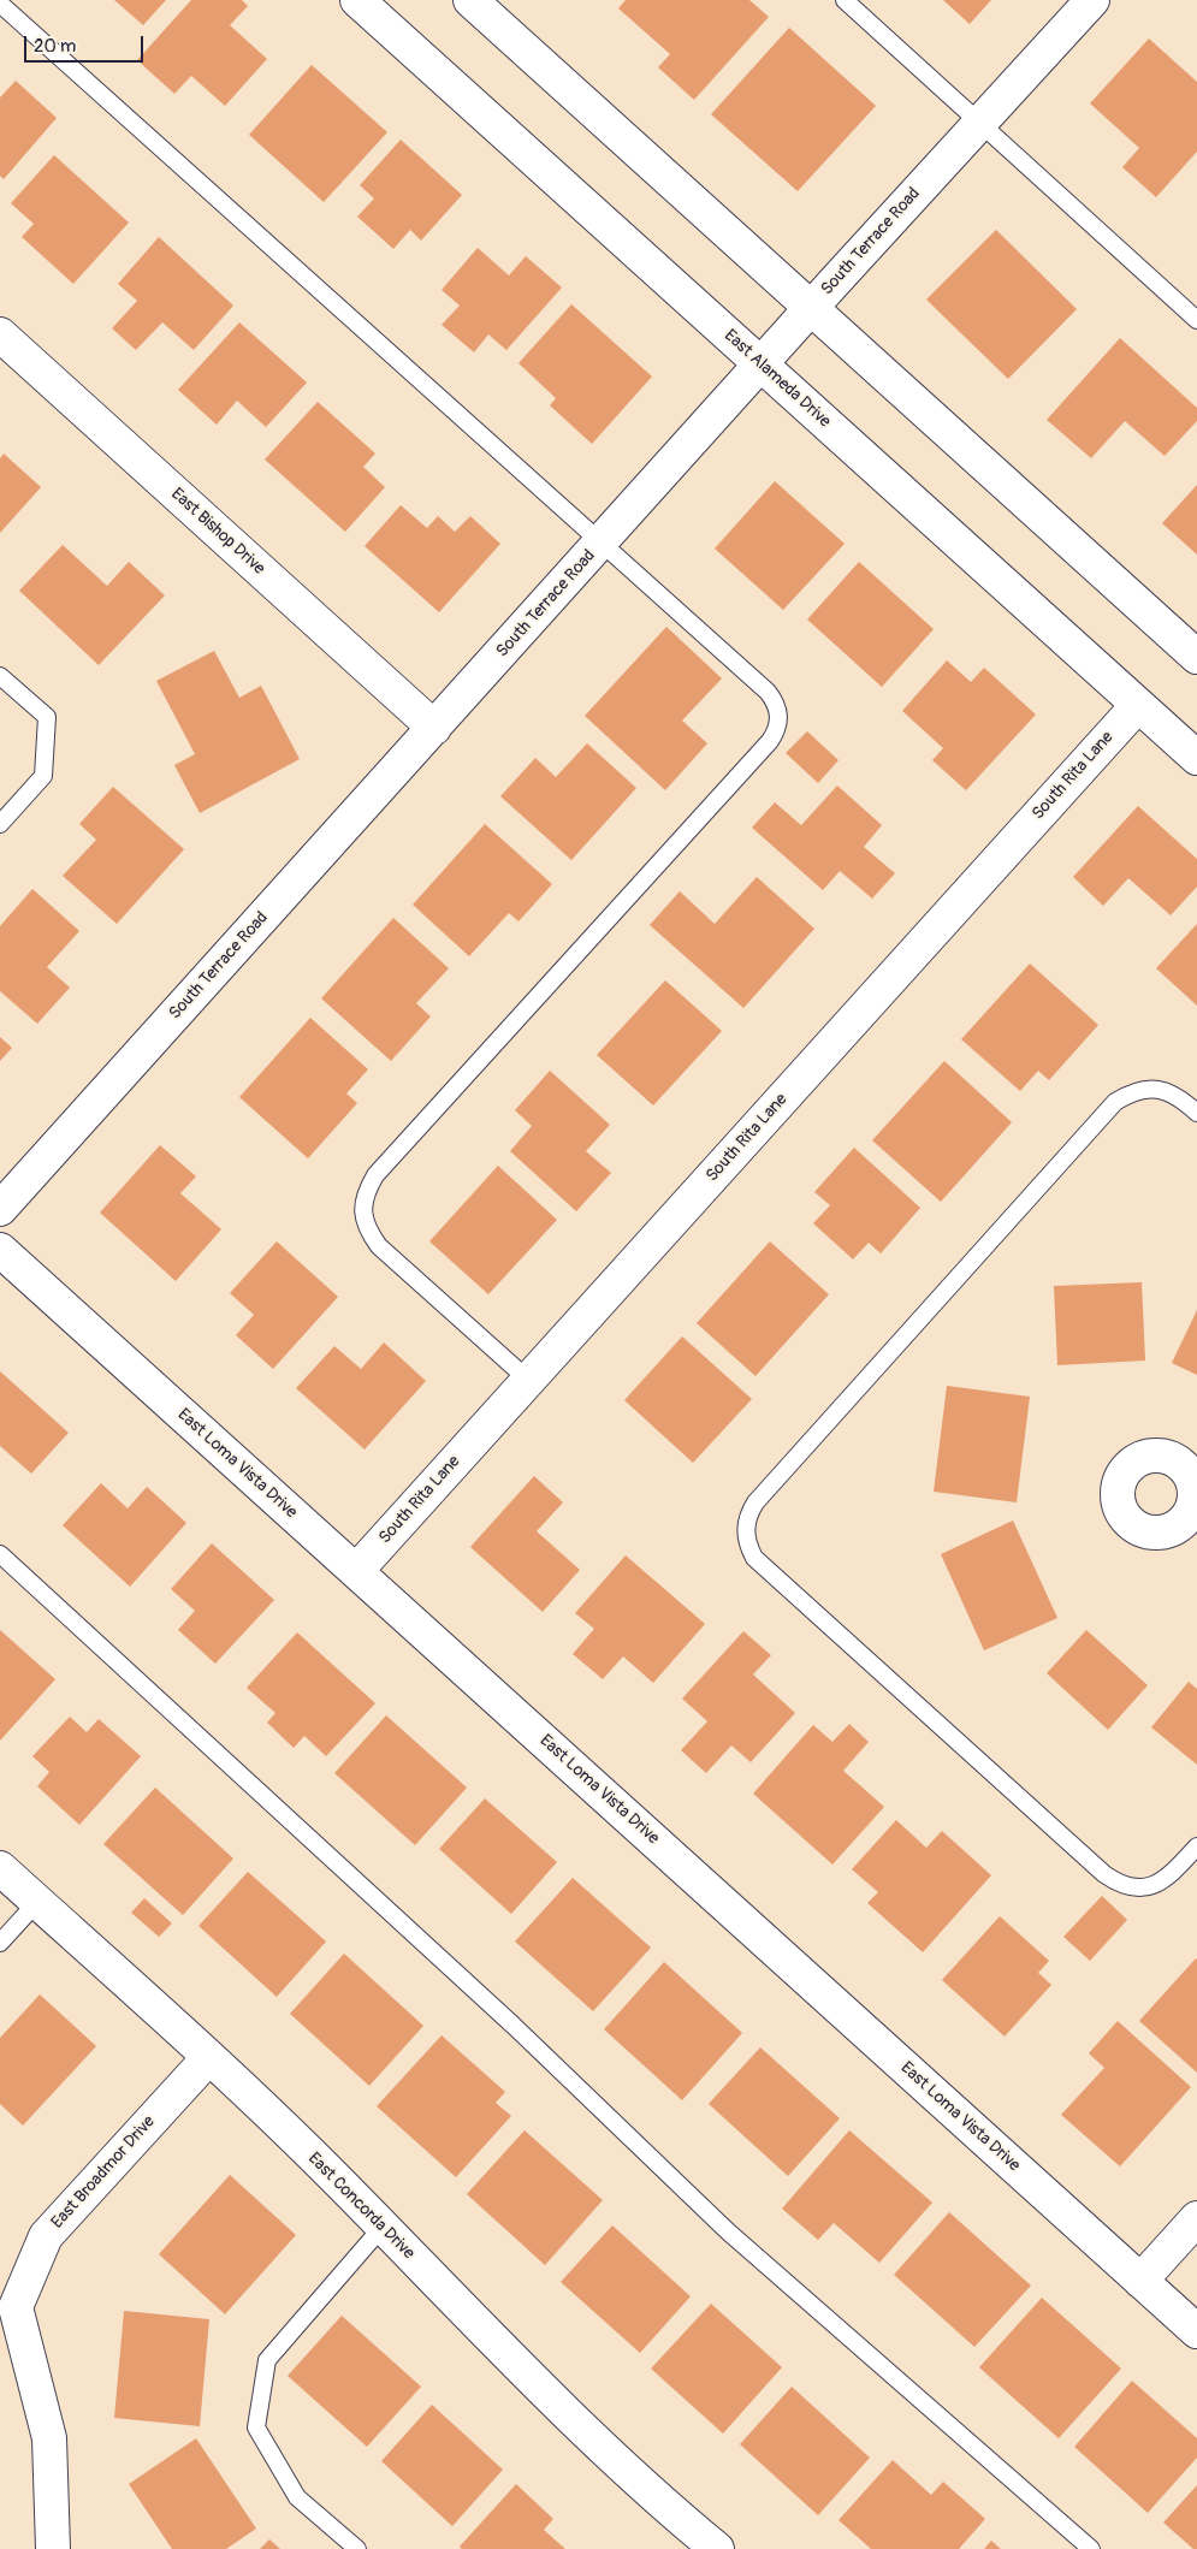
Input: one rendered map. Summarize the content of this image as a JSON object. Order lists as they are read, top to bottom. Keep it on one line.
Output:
{"streets":{"street":["South Terrace Road","East Alameda Drive","East Bishop Drive","South Rita Lane","East Loma Vista Drive","East Broadmor Drive","East Concorda Drive"]},"crossings":[["South Terrace Road","East Alameda Drive"],["South Terrace Road","East Bishop Drive"],["East Alameda Drive","South Rita Lane"],["South Rita Lane","East Loma Vista Drive"],["East Broadmor Drive","East Concorda Drive"]],"scale_bar":"20 m"}
